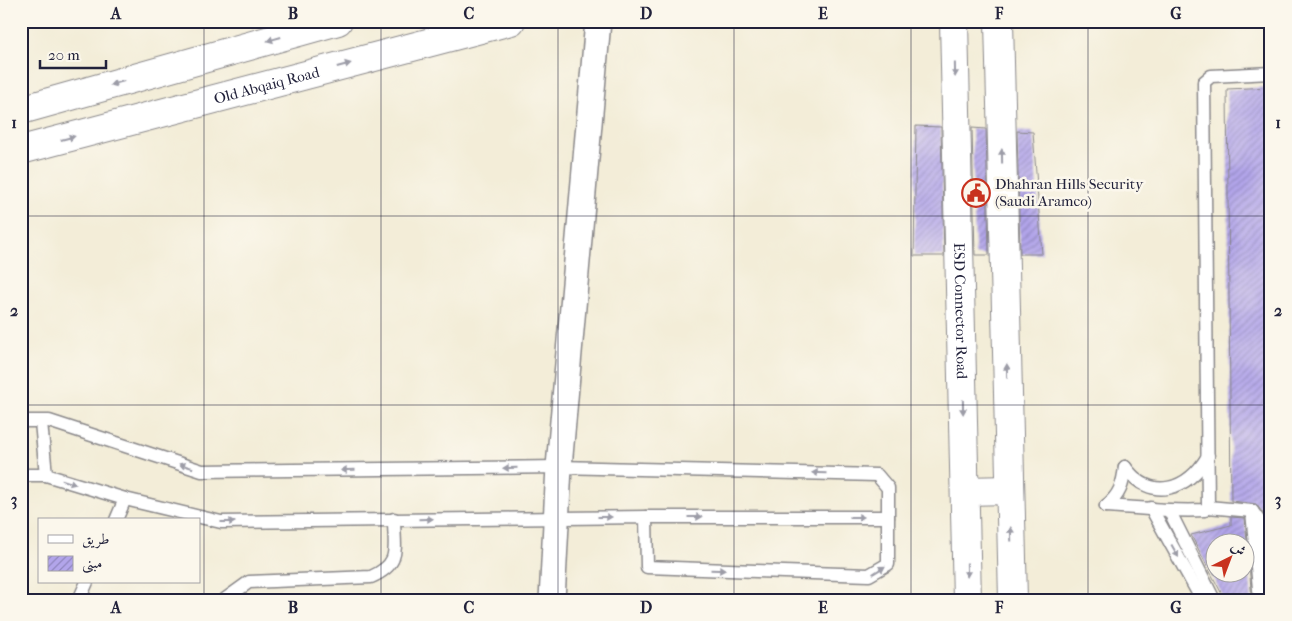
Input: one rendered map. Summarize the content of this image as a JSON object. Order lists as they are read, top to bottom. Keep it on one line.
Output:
{"streets":{"main road":["Old Abqaiq Road","ESD Connector Road"]},"places":{"public building":["Dhahran Hills Security (Saudi Aramco)"]},"legend":["طريق","مبنى"],"scale_bar":"20 m","north":"top right","grid":{"columns":["A","B","C","D","E","F","G"],"rows":["1","2","3"]}}
